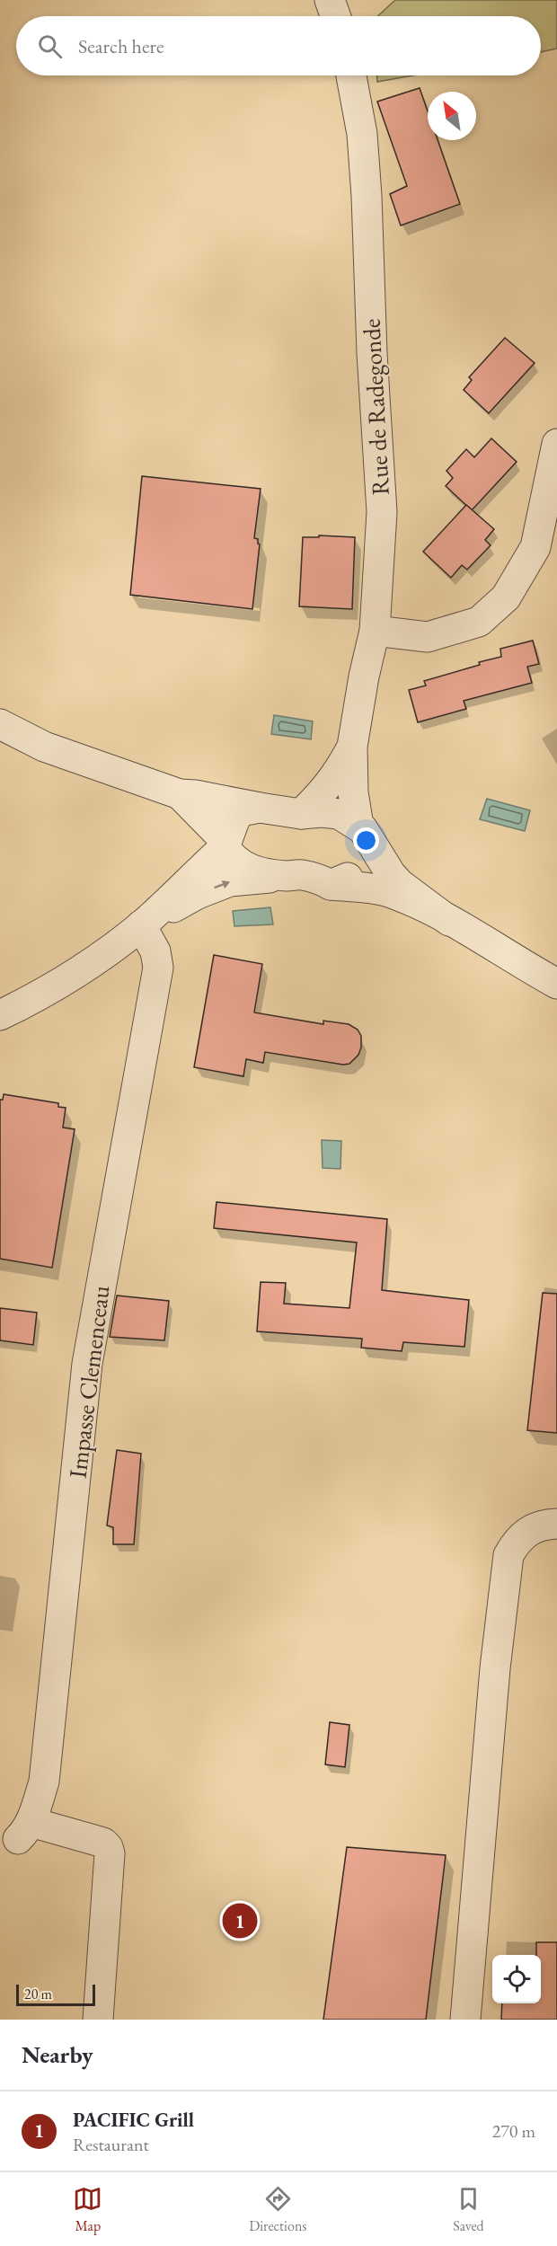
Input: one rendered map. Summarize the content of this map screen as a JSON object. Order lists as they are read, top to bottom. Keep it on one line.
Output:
{"streets":{"street":["Rue de Radegonde","Impasse Clemenceau"]},"scale_bar":"20 m","north":"top left","page":{"search":"Search here","pins":"1","scale":"20 m","heading":"Nearby","list":[{"mark":"1","name":"PACIFIC Grill","note":"Restaurant","value":"270 m"}],"nav":["Map","Directions","Saved"]}}
